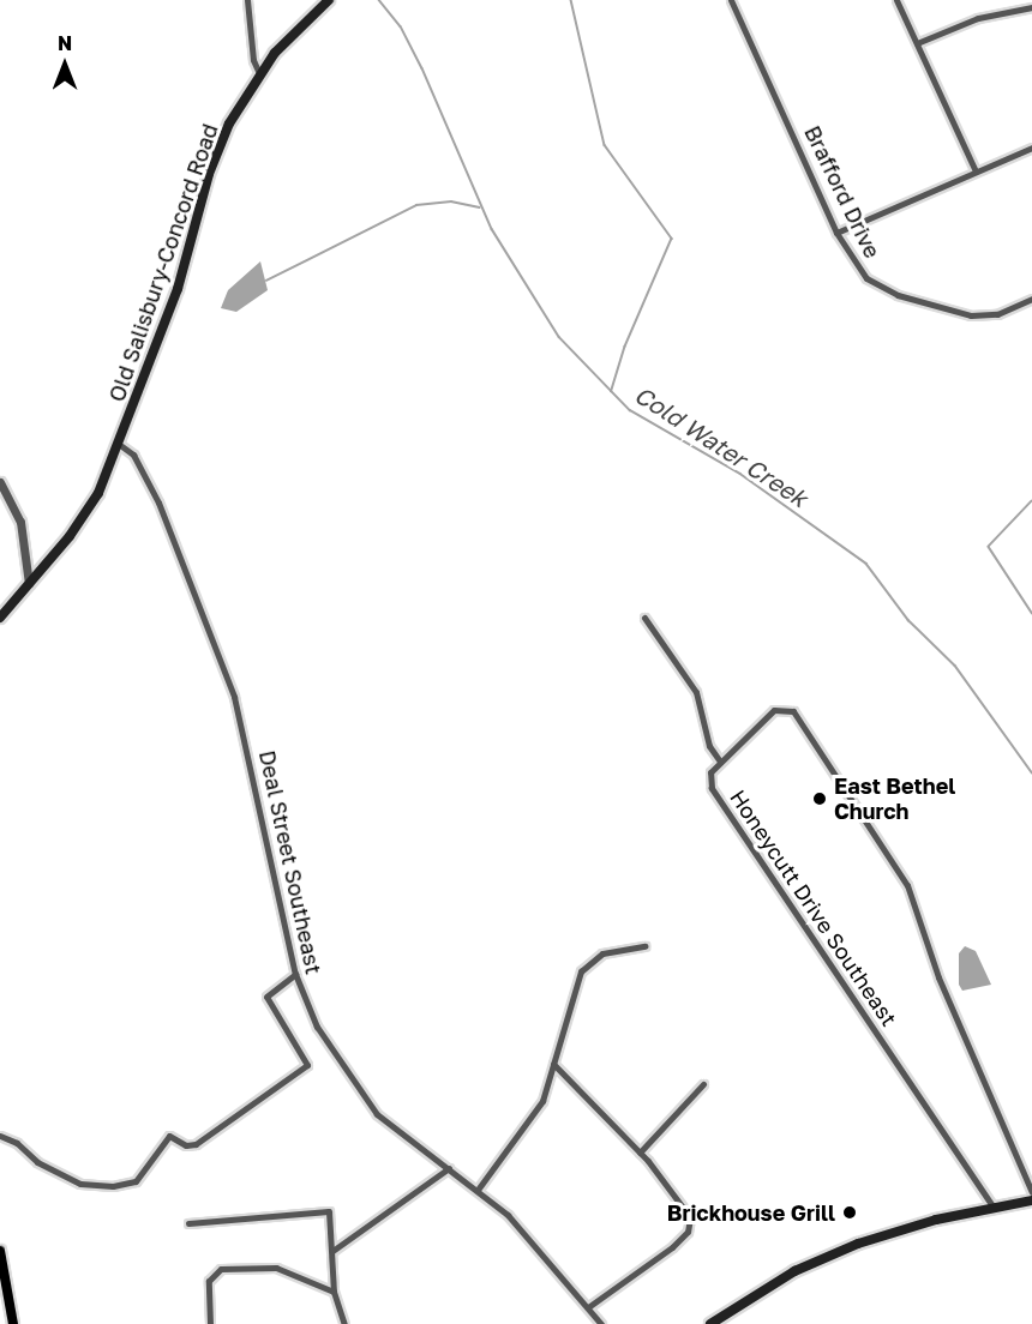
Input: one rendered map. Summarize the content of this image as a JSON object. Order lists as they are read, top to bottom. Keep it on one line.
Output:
{"streets":{"main road":["Old Salisbury-Concord Road"],"street":["Brafford Drive","Deal Street Southeast","Honeycutt Drive Southeast"]},"crossings":[["Old Salisbury-Concord Road","Deal Street Southeast"]],"water":["Cold Water Creek"],"places":["East Bethel Church","Brickhouse Grill"],"north":"top"}
